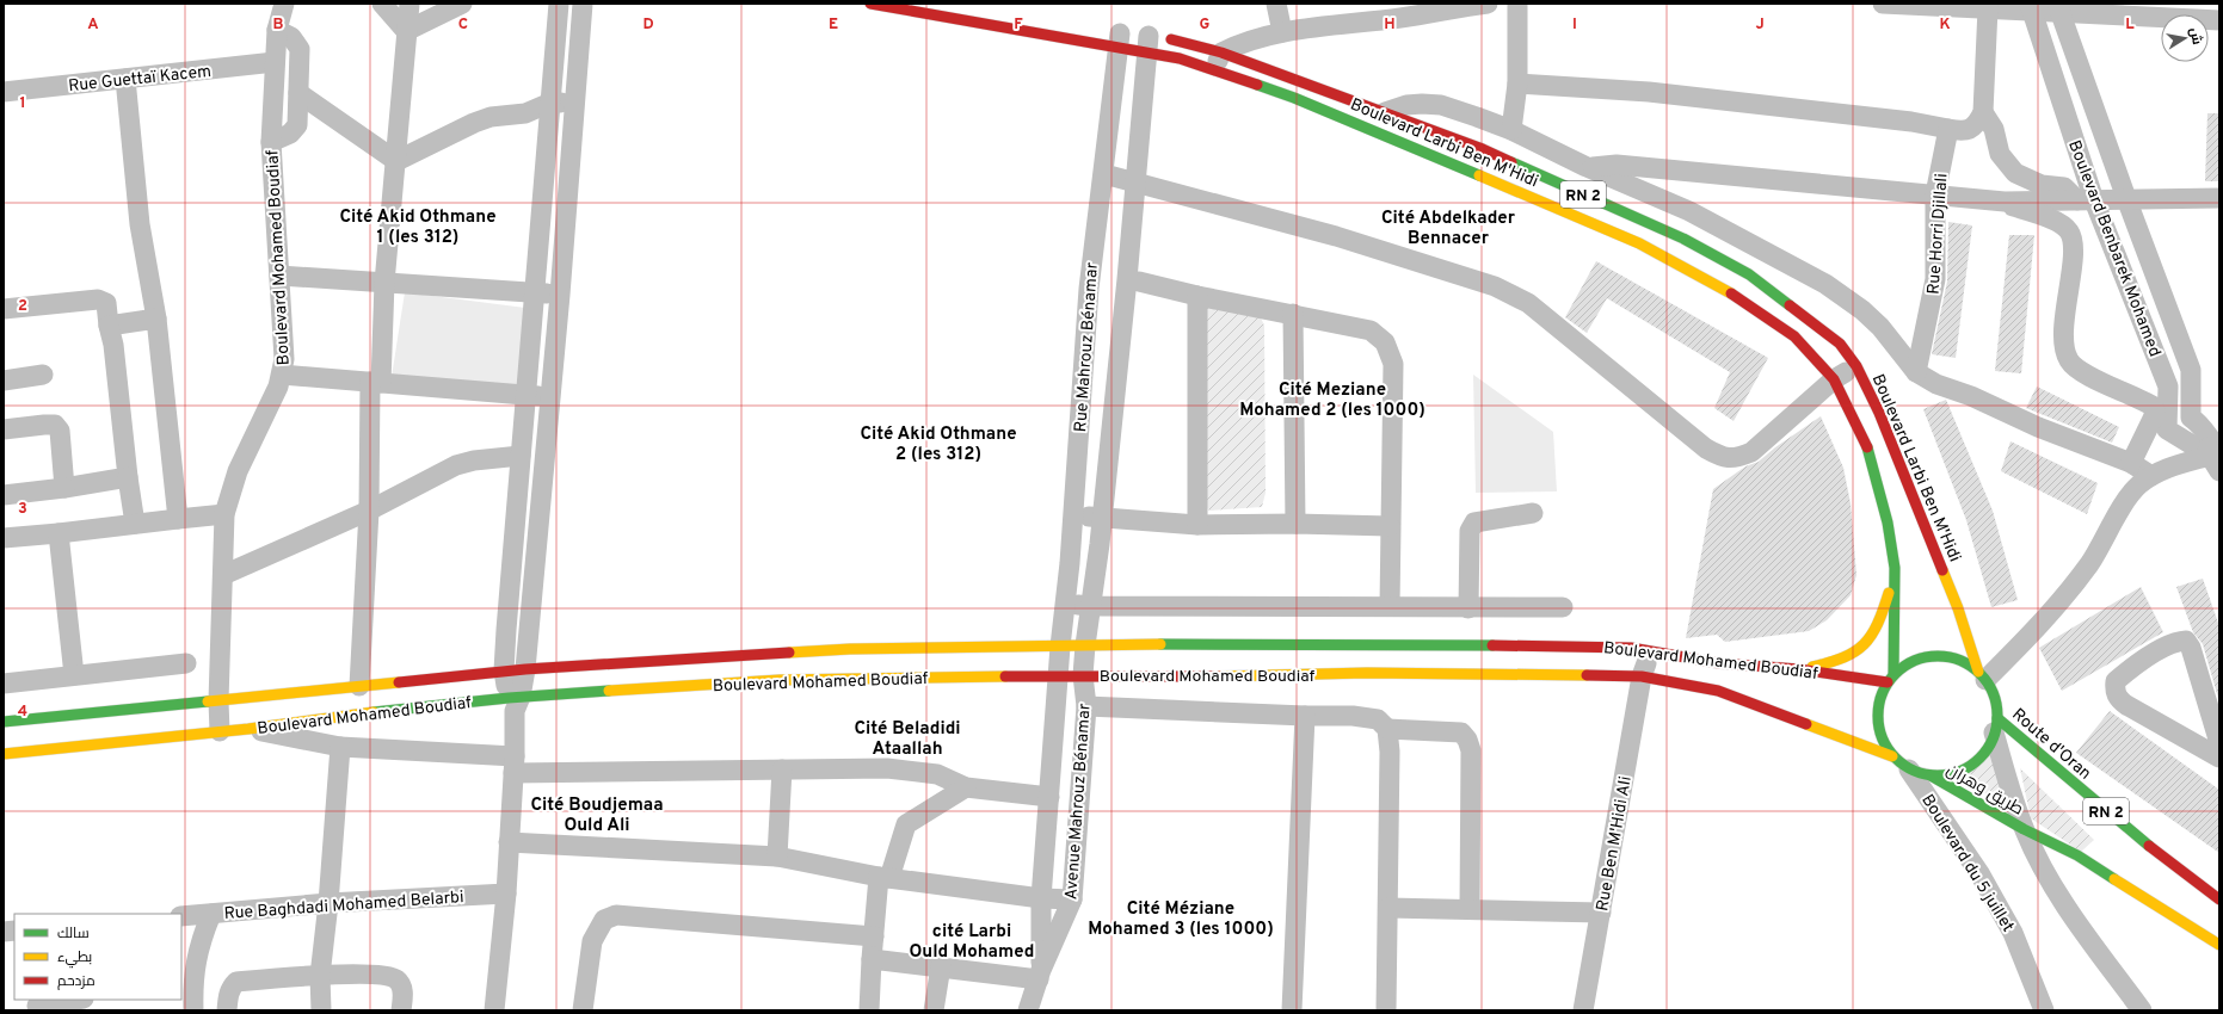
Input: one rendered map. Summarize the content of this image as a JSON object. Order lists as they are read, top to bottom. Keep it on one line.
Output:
{"streets":{"main road":["Boulevard Larbi Ben M'Hidi","RN 2","Boulevard Mohamed Boudiaf","Route d'Oran","طريق وهران"],"street":["Rue Guettaï Kacem","Rue Horri Djillali","Boulevard Benbarek Mohamed","Rue Mahrouz Bénamar","Avenue Mahrouz Bénamar","Rue Ben M'Hidi Ali","Boulevard du 5 juillet","Rue Baghdadi Mohamed Belarbi"]},"crossings":[["Rue Guettaï Kacem","Boulevard Mohamed Boudiaf"],["Boulevard Larbi Ben M'Hidi","Boulevard Mohamed Boudiaf"],["Boulevard Larbi Ben M'Hidi","Rue Mahrouz Bénamar"],["Boulevard Larbi Ben M'Hidi","Route d'Oran"],["Boulevard Larbi Ben M'Hidi","طريق وهران"],["Boulevard Larbi Ben M'Hidi","Boulevard du 5 juillet"],["Boulevard Mohamed Boudiaf","Rue Mahrouz Bénamar"],["Boulevard Mohamed Boudiaf","Route d'Oran"],["Boulevard Mohamed Boudiaf","طريق وهران"],["Boulevard Mohamed Boudiaf","Avenue Mahrouz Bénamar"],["Boulevard Mohamed Boudiaf","Rue Ben M'Hidi Ali"],["Boulevard Mohamed Boudiaf","Boulevard du 5 juillet"],["Rue Mahrouz Bénamar","Avenue Mahrouz Bénamar"],["Route d'Oran","طريق وهران"],["Route d'Oran","Boulevard du 5 juillet"],["طريق وهران","Boulevard du 5 juillet"]],"districts":["Cité Akid Othmane 1 (les 312)","Cité Abdelkader Bennacer","Cité Meziane Mohamed 2 (les 1000)","Cité Akid Othmane 2 (les 312)","Cité Beladidi Ataallah","Cité Boudjemaa Ould Ali","Cité Méziane Mohamed 3 (les 1000)","cité Larbi Ould Mohamed"],"legend":["سالك","بطيء","مزدحم"],"north":"right","grid":{"columns":["A","B","C","D","E","F","G","H","I","J","K","L"],"rows":["1","2","3","4"]}}
